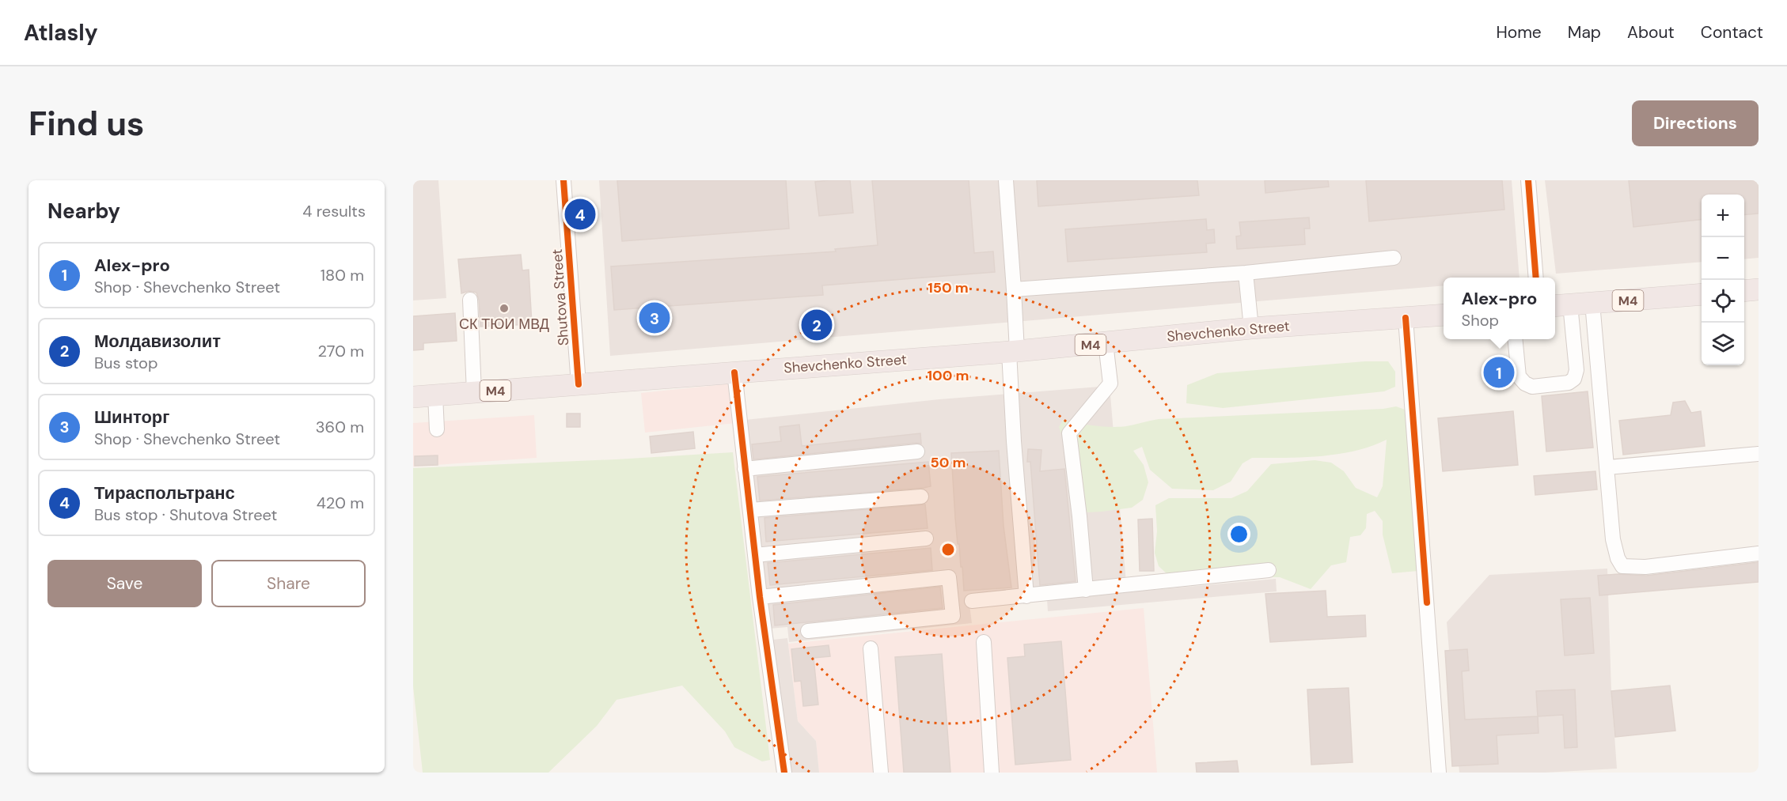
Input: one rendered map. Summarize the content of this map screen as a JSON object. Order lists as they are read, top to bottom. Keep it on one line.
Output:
{"streets":{"highway":["M4","Shevchenko Street"],"street":["Shutova Street"]},"crossings":[["Shutova Street","Shevchenko Street"]],"places":["СК ТЮИ МВД"],"page":{"header":"Atlasly","nav":["Home","Map","About","Contact"],"buttons":["Directions",["Save","Share"]],"title":"Find us","heading":["Nearby","4 results"],"map_buttons":["+","−"],"pins":["4","3","2","1"],"list":[{"mark":"1","name":"Alex-pro","note":"Shop · Shevchenko Street","value":"180 m"},{"mark":"2","name":"Молдавизолит","note":"Bus stop","value":"270 m"},{"mark":"3","name":"Шинторг","note":"Shop · Shevchenko Street","value":"360 m"},{"mark":"4","name":"Тираспольтранс","note":"Bus stop · Shutova Street","value":"420 m"}],"popup":["Alex-pro","Shop"]},"rings":["150 m","100 m","50 m"]}
